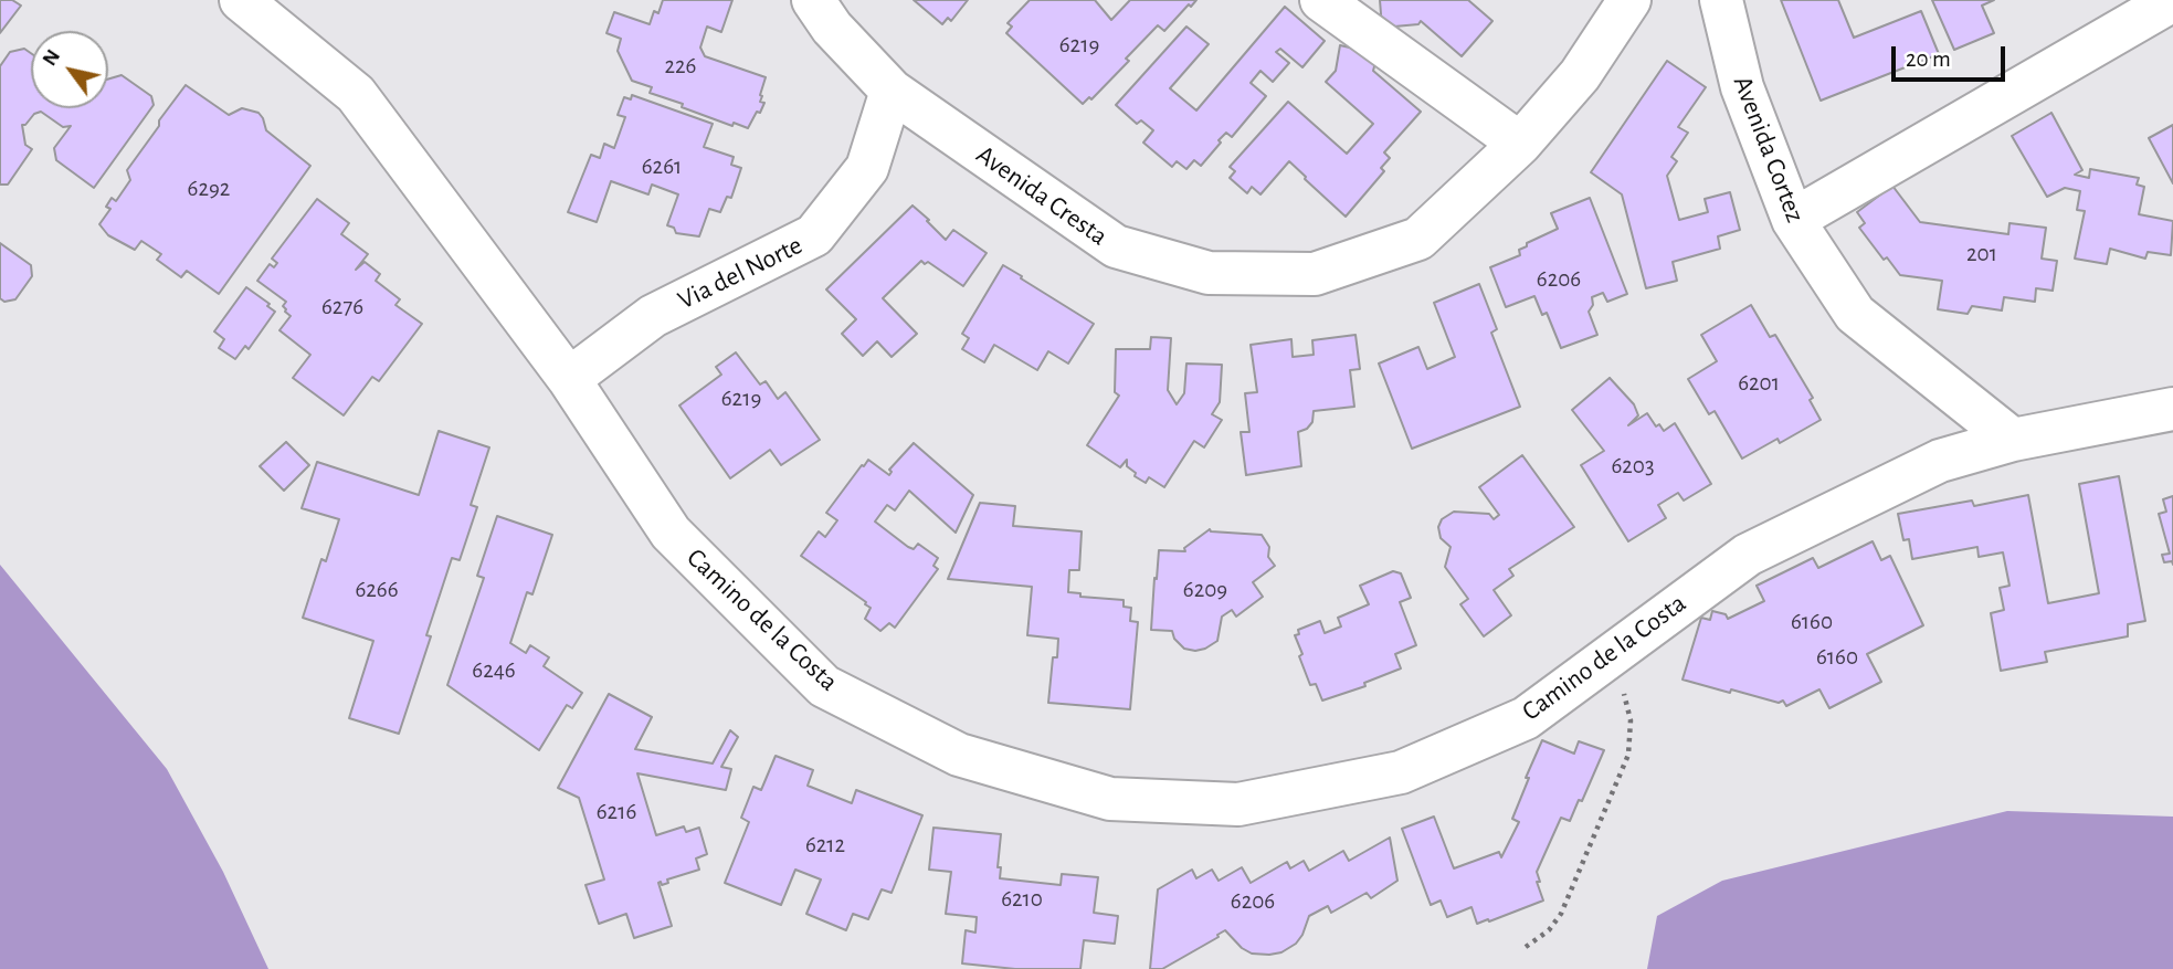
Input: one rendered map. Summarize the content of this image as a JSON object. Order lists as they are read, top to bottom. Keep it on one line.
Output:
{"streets":{"street":["Avenida Cortez","Avenida Cresta","Via del Norte","Camino de la Costa"]},"crossings":[["Avenida Cortez","Camino de la Costa"],["Avenida Cresta","Via del Norte"],["Via del Norte","Camino de la Costa"]],"house_numbers":["6219","226","6261","6292","201","6206","6276","6201","6219","6203","6266","6209","6160","6160","6246","6216","6212","6210","6206"],"scale_bar":"20 m","north":"top left"}
